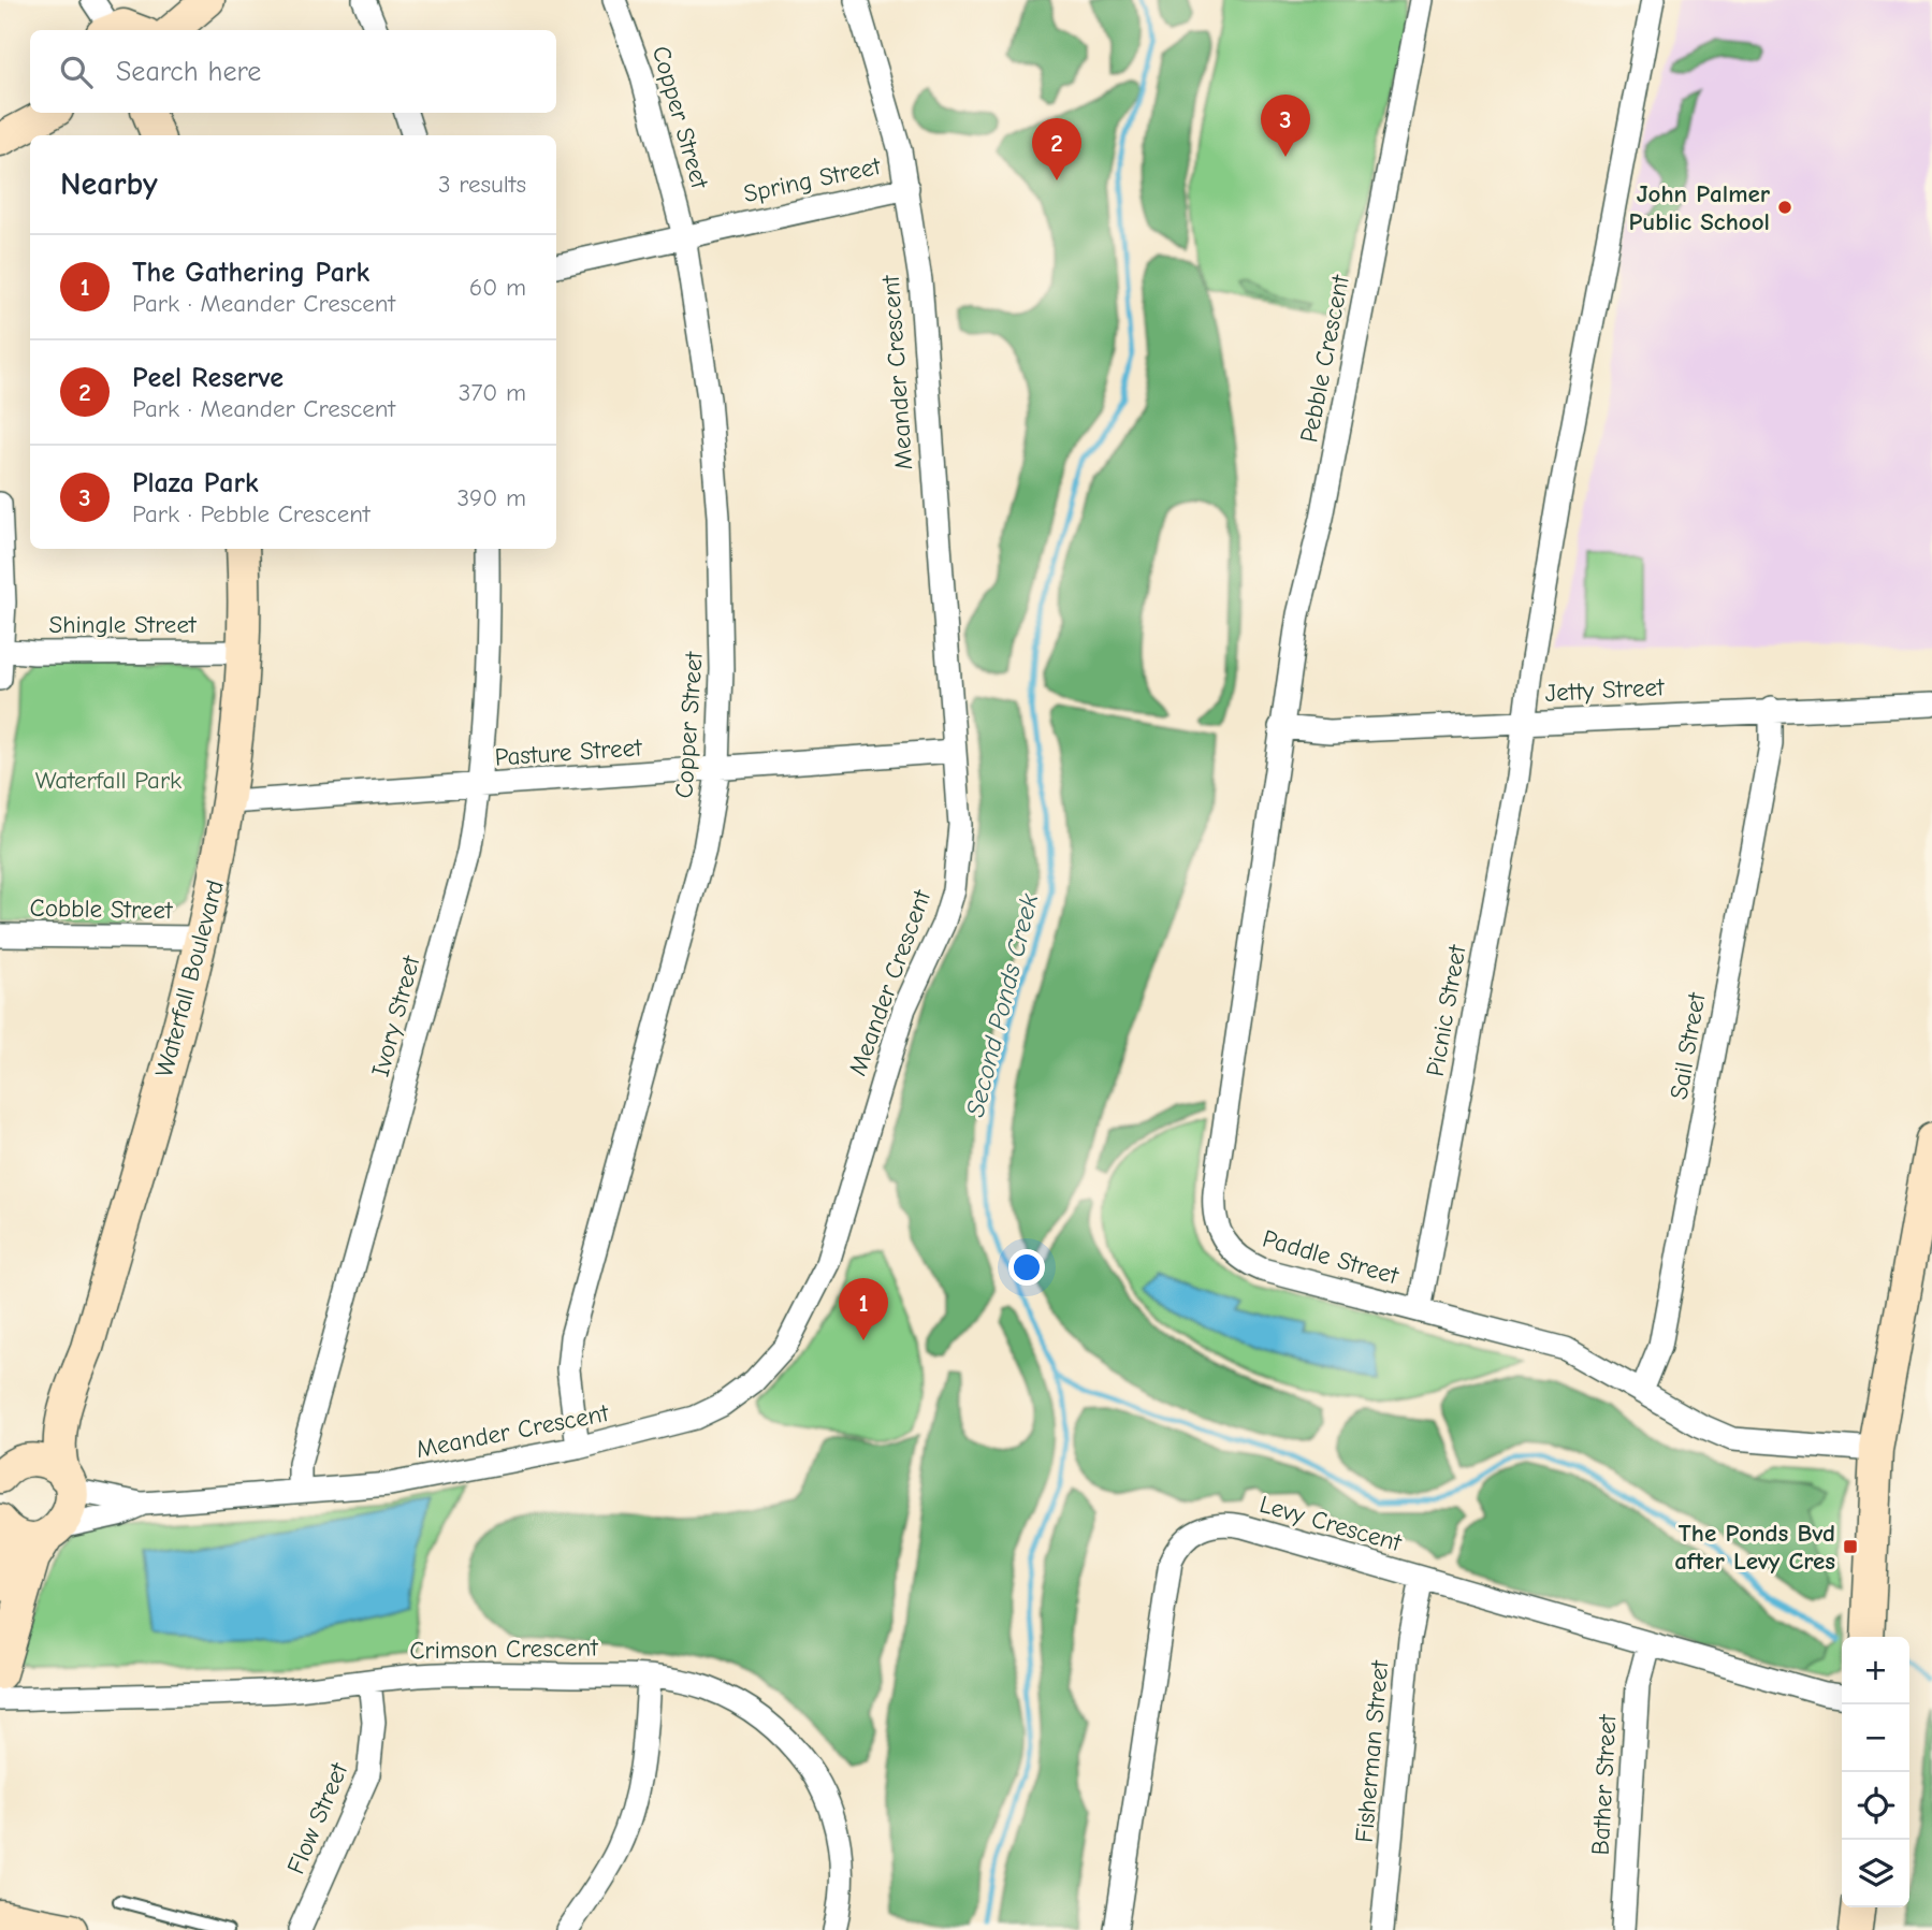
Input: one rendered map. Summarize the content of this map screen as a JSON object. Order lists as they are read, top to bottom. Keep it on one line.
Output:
{"streets":{"street":["Copper Street","Spring Street","Pebble Crescent","Meander Crescent","Shingle Street","Jetty Street","Pasture Street","Cobble Street","Waterfall Boulevard","Picnic Street","Ivory Street","Sail Street","Paddle Street","Levy Crescent","Crimson Crescent","Fisherman Street","Bather Street","Flow Street"]},"crossings":[["Copper Street","Spring Street"],["Copper Street","Meander Crescent"],["Copper Street","Pasture Street"],["Spring Street","Meander Crescent"],["Pebble Crescent","Jetty Street"],["Pebble Crescent","Paddle Street"],["Meander Crescent","Pasture Street"],["Meander Crescent","Waterfall Boulevard"],["Meander Crescent","Ivory Street"],["Shingle Street","Waterfall Boulevard"],["Jetty Street","Picnic Street"],["Jetty Street","Sail Street"],["Jetty Street","Paddle Street"],["Pasture Street","Waterfall Boulevard"],["Pasture Street","Ivory Street"],["Cobble Street","Waterfall Boulevard"],["Picnic Street","Paddle Street"],["Sail Street","Paddle Street"],["Levy Crescent","Fisherman Street"],["Levy Crescent","Bather Street"],["Crimson Crescent","Flow Street"]],"water":["Second Ponds Creek"],"parks":["Waterfall Park"],"places":{"other":["John Palmer Public School"],"transit":["The Ponds Bvd after Levy Cres"]},"page":{"search":"Search here","pins":["3","2","1"],"heading":["Nearby","3 results"],"list":[{"mark":"1","name":"The Gathering Park","note":"Park · Meander Crescent","value":"60 m"},{"mark":"2","name":"Peel Reserve","note":"Park · Meander Crescent","value":"370 m"},{"mark":"3","name":"Plaza Park","note":"Park · Pebble Crescent","value":"390 m"}],"map_buttons":["+","−"]}}
